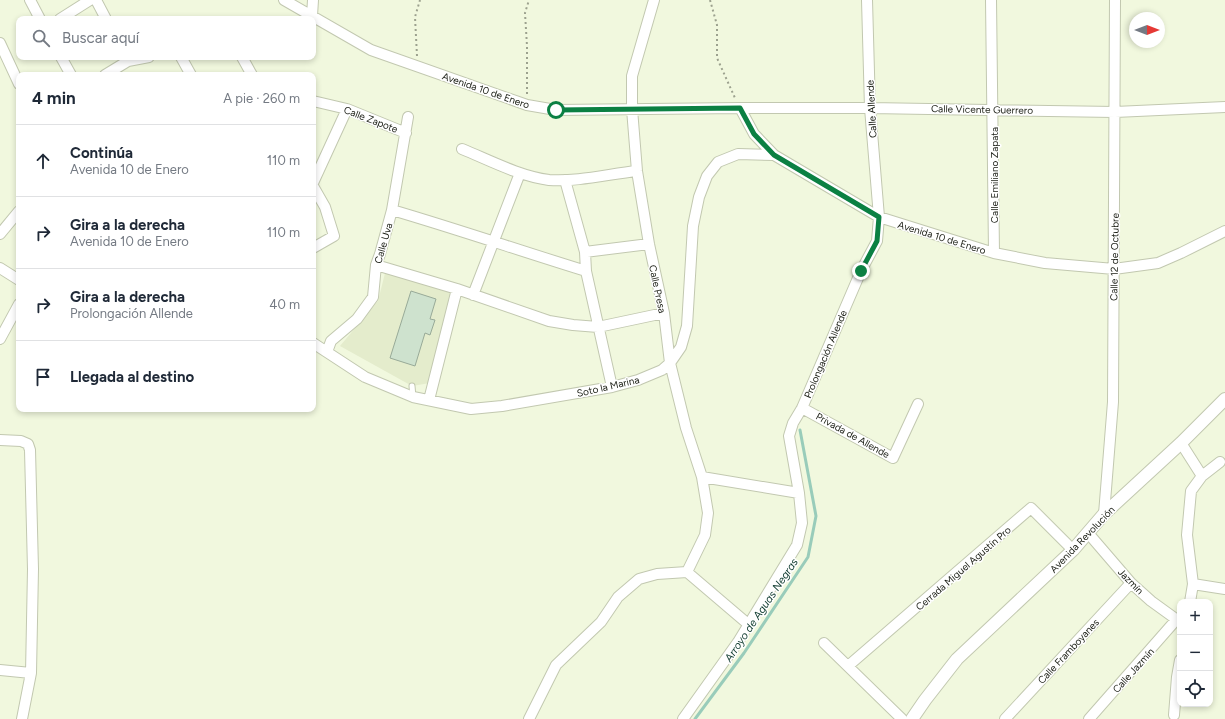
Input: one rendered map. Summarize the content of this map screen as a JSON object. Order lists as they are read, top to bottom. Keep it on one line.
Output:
{"streets":{"street":["Avenida 10 de Enero","Calle Allende","Calle Vicente Guerrero","Calle Zapote","Calle Emiliano Zapata","Calle Uva","Calle 12 de Octubre","Calle Presa","Prolongación Allende","Soto la Marina","Privada de Allende","Avenida Revolución","Cerrada Miguel Agustín Pro","Jazmín","Calle Framboyanes","Calle Jazmín"]},"crossings":[["Avenida 10 de Enero","Calle Allende"],["Avenida 10 de Enero","Calle Vicente Guerrero"],["Avenida 10 de Enero","Calle Emiliano Zapata"],["Avenida 10 de Enero","Calle 12 de Octubre"],["Avenida 10 de Enero","Calle Presa"],["Avenida 10 de Enero","Prolongación Allende"],["Avenida 10 de Enero","Soto la Marina"],["Calle Allende","Calle Vicente Guerrero"],["Calle Allende","Prolongación Allende"],["Calle Vicente Guerrero","Calle Emiliano Zapata"],["Calle Vicente Guerrero","Calle 12 de Octubre"],["Calle Zapote","Calle Uva"],["Calle Uva","Soto la Marina"],["Calle 12 de Octubre","Avenida Revolución"],["Calle Presa","Soto la Marina"],["Prolongación Allende","Privada de Allende"],["Avenida Revolución","Cerrada Miguel Agustín Pro"],["Avenida Revolución","Jazmín"],["Jazmín","Calle Framboyanes"]],"water":["Arroyo de Aguas Negras"],"north":"right","page":{"search":"Buscar aquí","heading":["4 min","A pie · 260 m"],"list":[["Continúa","Avenida 10 de Enero","110 m"],["Gira a la derecha","Avenida 10 de Enero","110 m"],["Gira a la derecha","Prolongación Allende","40 m"],"Llegada al destino"],"map_buttons":["+","−"]}}
